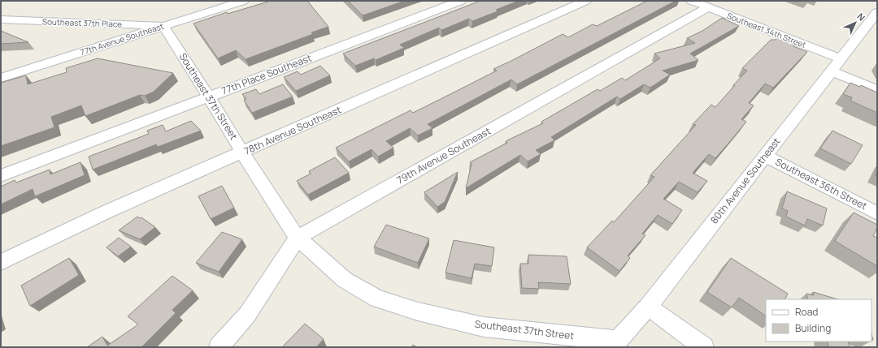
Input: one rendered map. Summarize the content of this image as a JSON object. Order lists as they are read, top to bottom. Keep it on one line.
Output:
{"streets":{"street":["Southeast 37th Place","Southeast 34th Street","77th Avenue Southeast","77th Place Southeast","Southeast 37th Street","78th Avenue Southeast","79th Avenue Southeast","80th Avenue Southeast","Southeast 36th Street"]},"crossings":[["Southeast 37th Place","77th Avenue Southeast"],["Southeast 37th Place","Southeast 37th Street"],["Southeast 34th Street","79th Avenue Southeast"],["Southeast 34th Street","80th Avenue Southeast"],["77th Avenue Southeast","Southeast 37th Street"],["77th Place Southeast","Southeast 37th Street"],["Southeast 37th Street","78th Avenue Southeast"],["Southeast 37th Street","79th Avenue Southeast"],["Southeast 37th Street","80th Avenue Southeast"],["80th Avenue Southeast","Southeast 36th Street"]],"legend":["Road","Building"],"north":"top right"}
